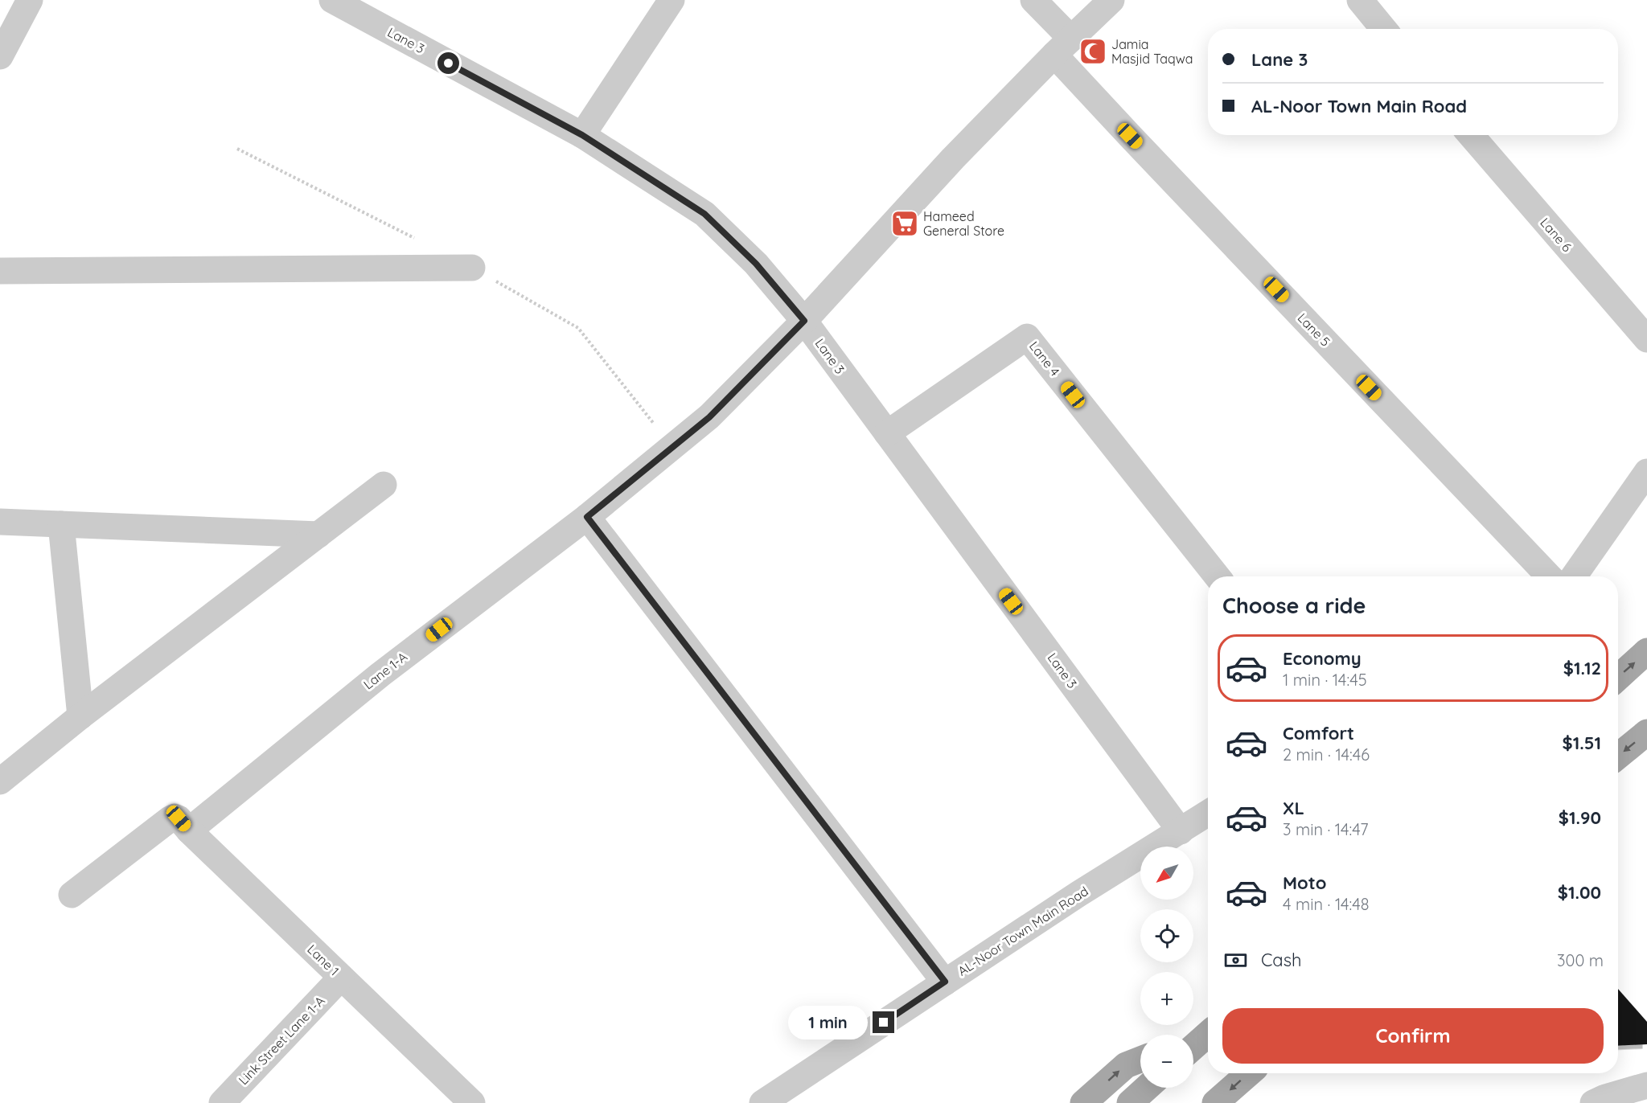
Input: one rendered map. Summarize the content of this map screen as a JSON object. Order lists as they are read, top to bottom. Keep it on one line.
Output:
{"streets":{"street":["Lane 3","Lane 6","Lane 5","Lane 4","Lane 1-A","AL-Noor Town Main Road","Lane 1","Link Street Lane 1-A"]},"crossings":[["Lane 3","Lane 4"],["Lane 3","Lane 1-A"],["Lane 3","AL-Noor Town Main Road"],["Lane 5","Lane 1-A"],["Lane 1-A","Lane 1"],["Lane 1","Link Street Lane 1-A"]],"places":{"mosque":["Jamia Masjid Taqwa"],"supermarket":["Hameed General Store"]},"north":"bottom left","page":{"banner":["Lane 3","AL-Noor Town Main Road"],"heading":"Choose a ride","list":[{"name":"Economy","note":"1 min · 14:45","value":"$1.12"},{"name":"Comfort","note":"2 min · 14:46","value":"$1.51"},{"name":"XL","note":"3 min · 14:47","value":"$1.90"},{"name":"Moto","note":"4 min · 14:48","value":"$1.00"}],"map_buttons":["+","−"],"pay":["Cash","300 m"],"buttons":"Confirm","bubble":"1 min"}}
